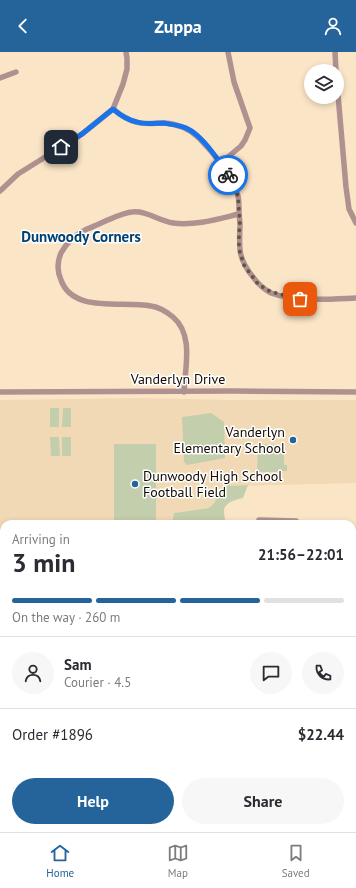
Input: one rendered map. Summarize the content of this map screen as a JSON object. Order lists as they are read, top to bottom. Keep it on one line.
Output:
{"streets":{"street":["Vanderlyn Drive"]},"districts":["Dunwoody Corners"],"places":["Vanderlyn Elementary School","Dunwoody High School Football Field"],"page":{"header":"Zuppa","heading":["3 min","Arriving in","21:56–22:01"],"panel":["Sam","Courier · 4.5","Order #1896","$22.44"],"bar":"On the way · 260 m","buttons":["Help","Share"],"tabs":["Home","Map","Saved"]}}
